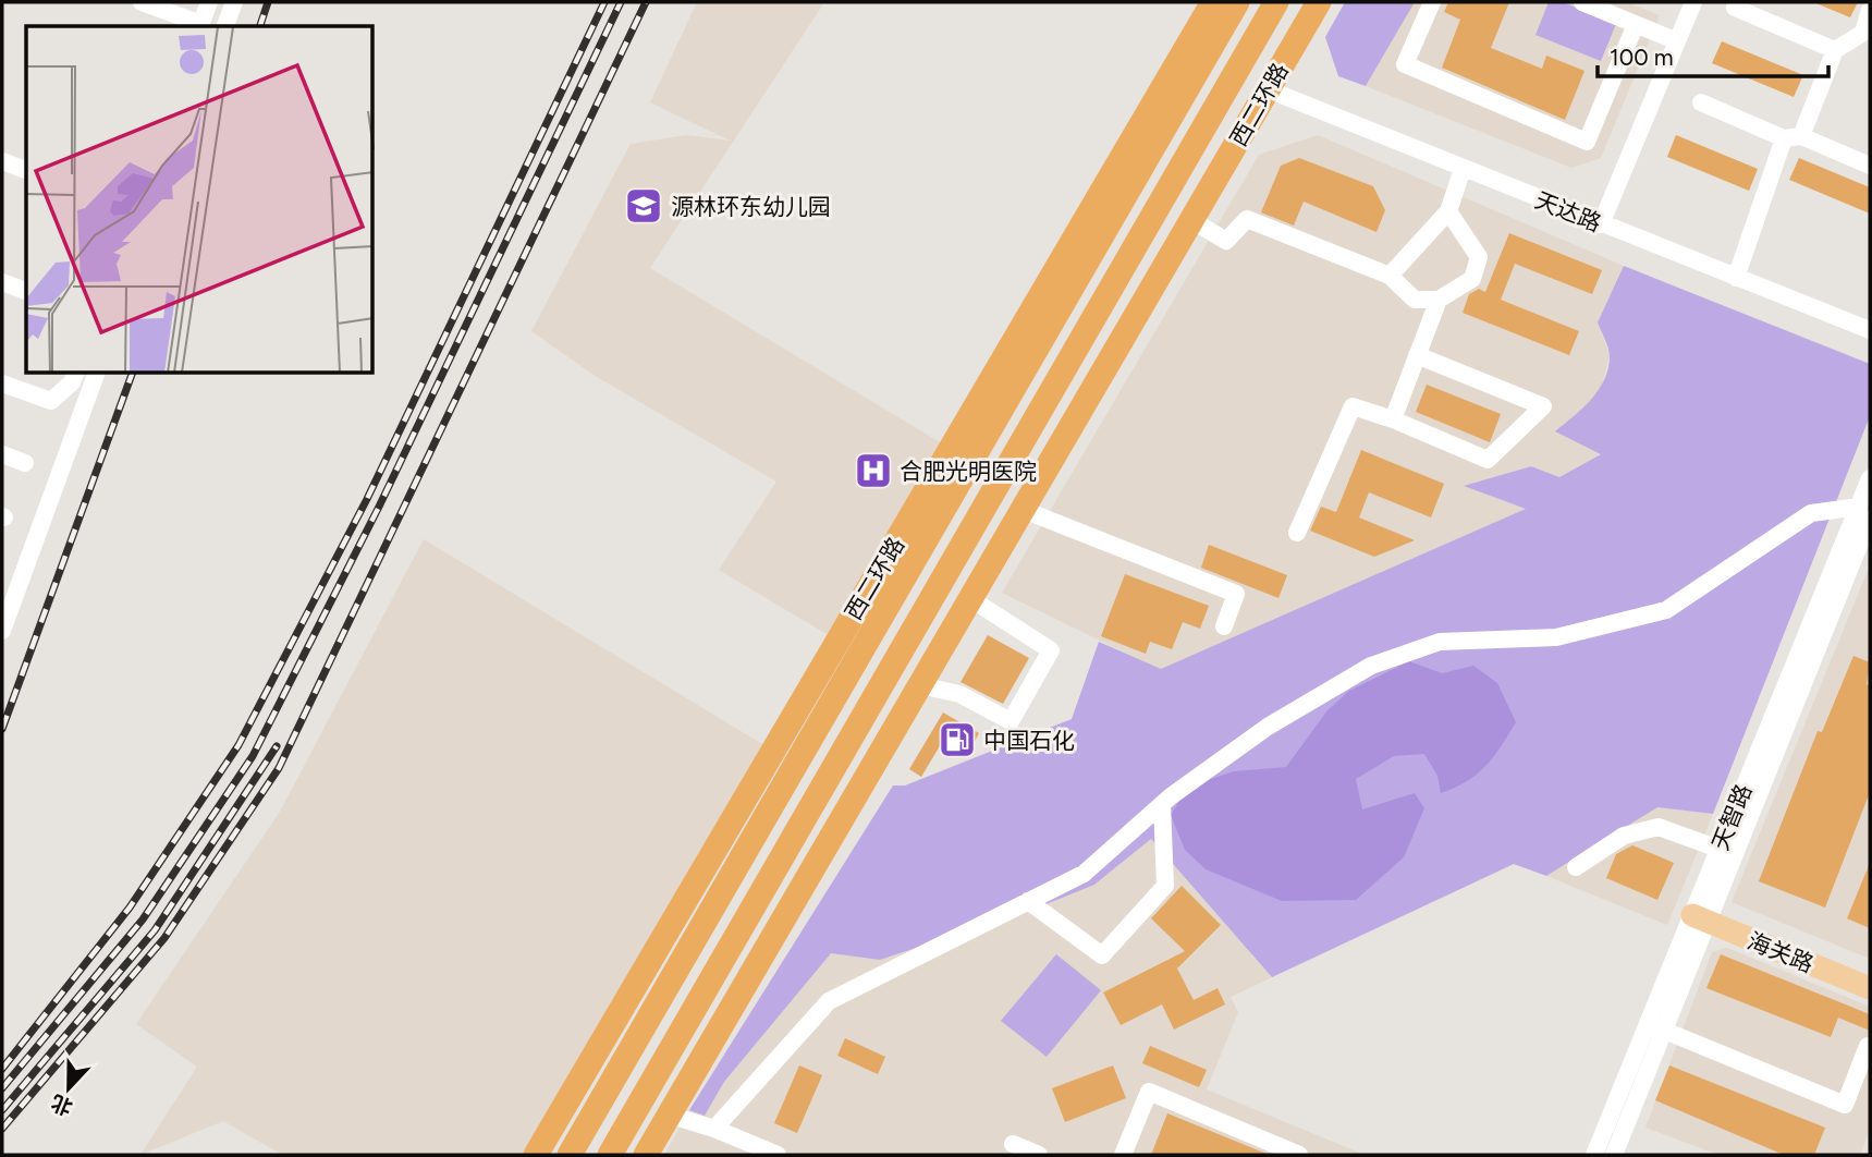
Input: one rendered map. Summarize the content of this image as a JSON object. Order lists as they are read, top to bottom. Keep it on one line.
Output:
{"streets":{"highway":["西二环路"],"main road":["海关路"],"street":["天达路","天智路"]},"crossings":[["西二环路","天达路"],["天智路","海关路"]],"places":{"school or university":["源林环东幼儿园"],"hospital":["合肥光明医院"],"fuel station":["中国石化"]},"scale_bar":"100 m","north":"bottom"}
